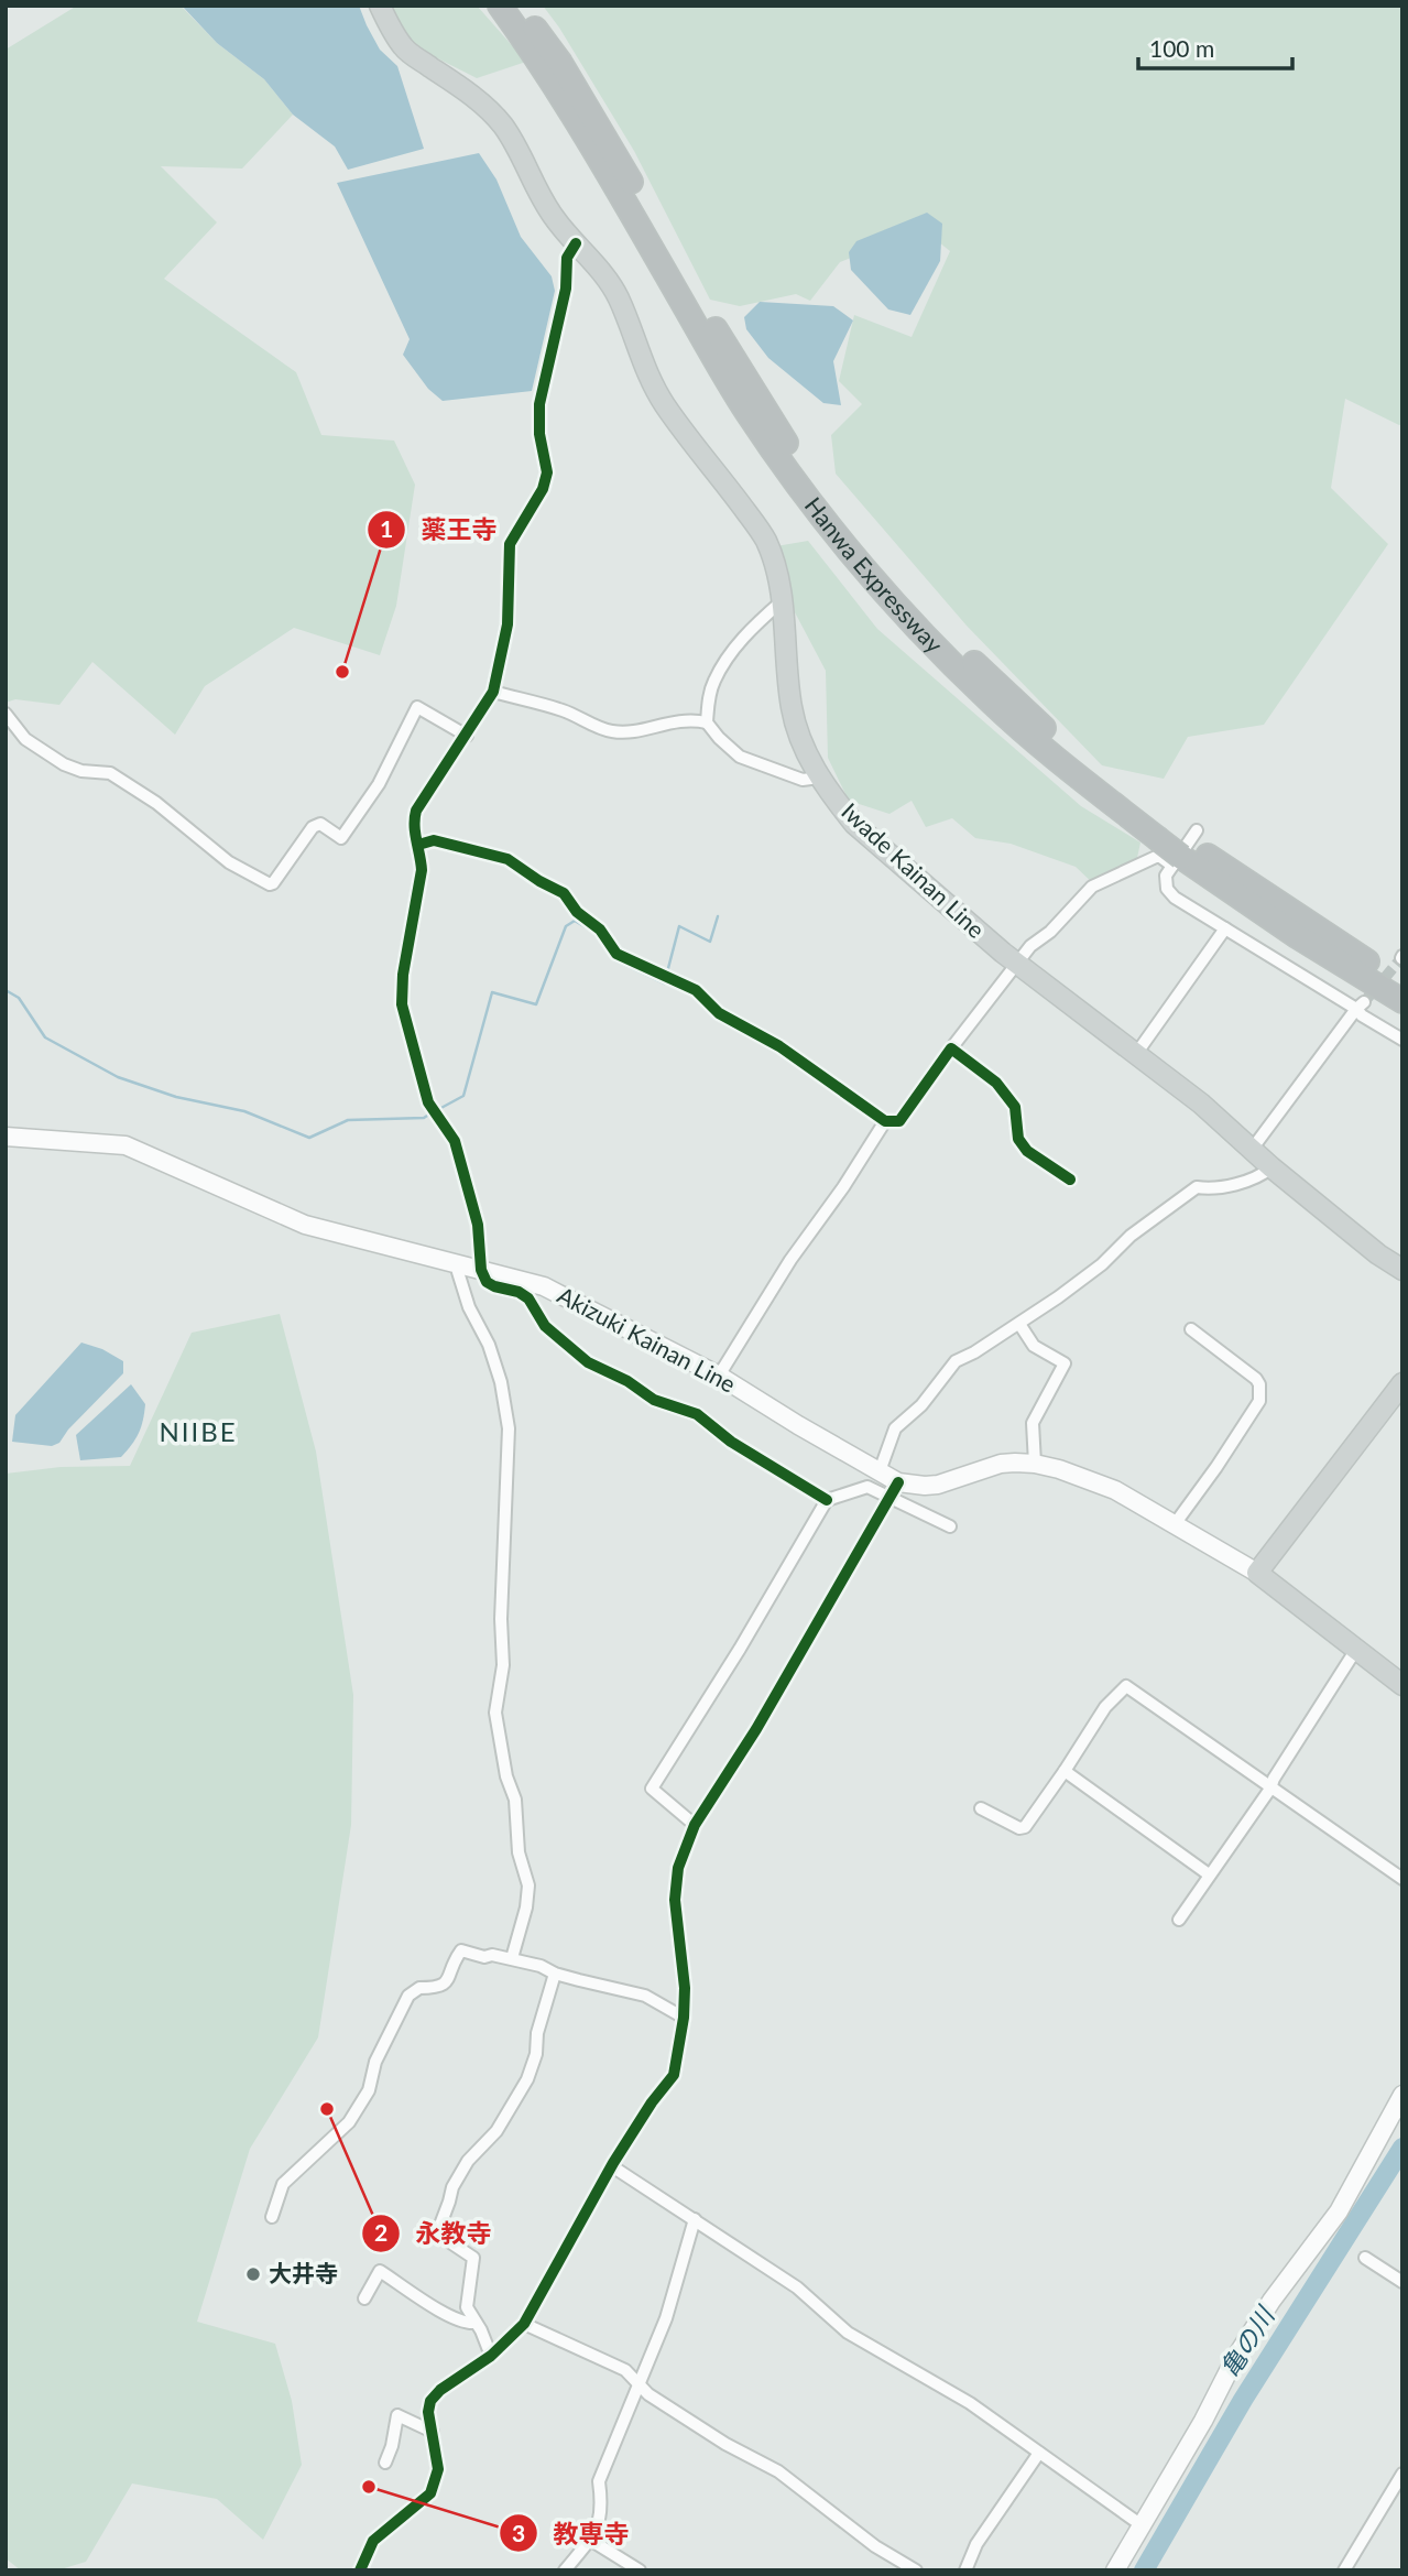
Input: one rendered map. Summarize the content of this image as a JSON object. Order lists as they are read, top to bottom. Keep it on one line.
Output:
{"streets":{"highway":["Hanwa Expressway"],"main road":["Iwade Kainan Line","Akizuki Kainan Line"]},"districts":["NIIBE"],"water":["亀の川"],"places":["薬王寺","永教寺","大井寺","教専寺"],"scale_bar":"100 m"}
